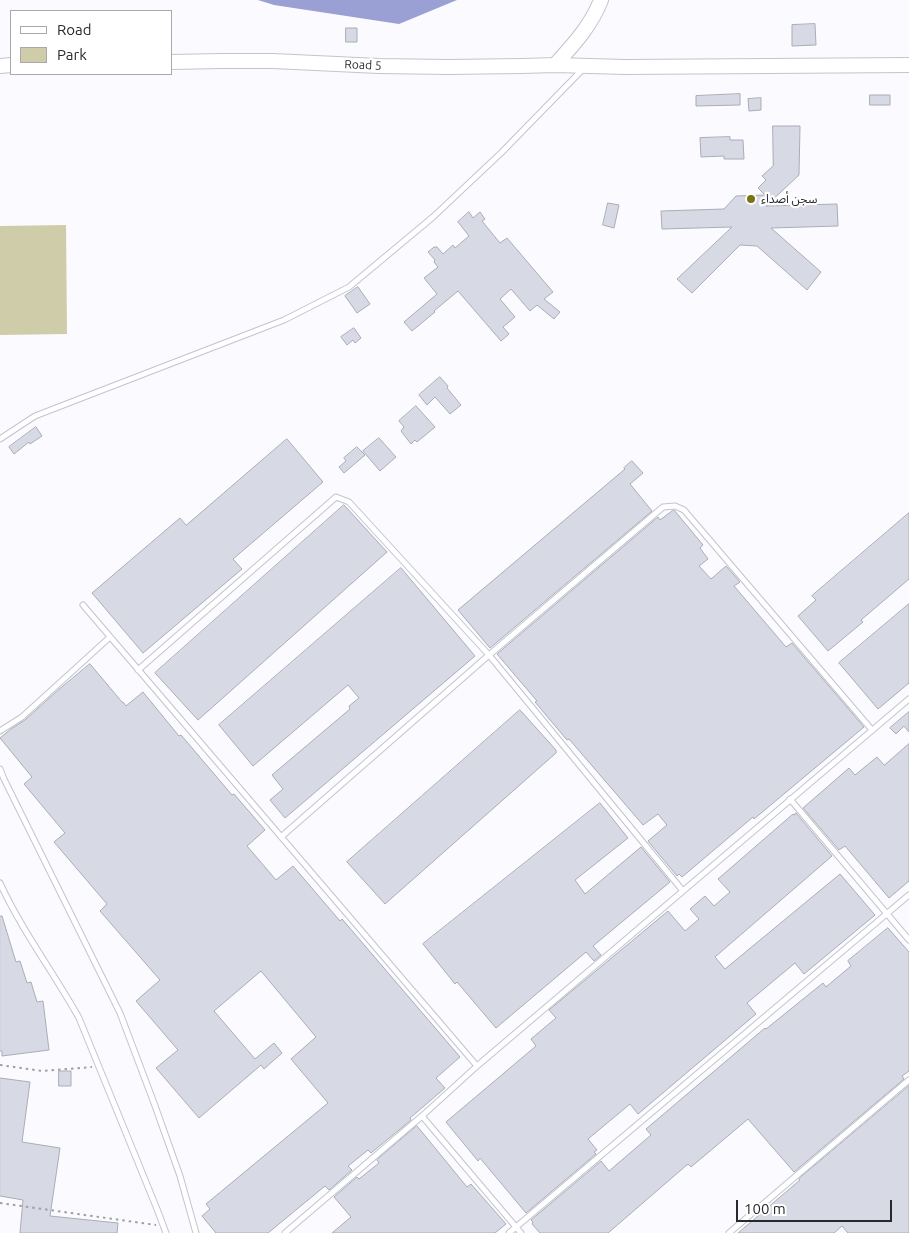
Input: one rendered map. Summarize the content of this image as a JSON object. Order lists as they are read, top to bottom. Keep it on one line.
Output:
{"streets":{"main road":["Road 5"]},"places":["سجن أصداء"],"legend":["Road","Park"],"scale_bar":"100 m"}
